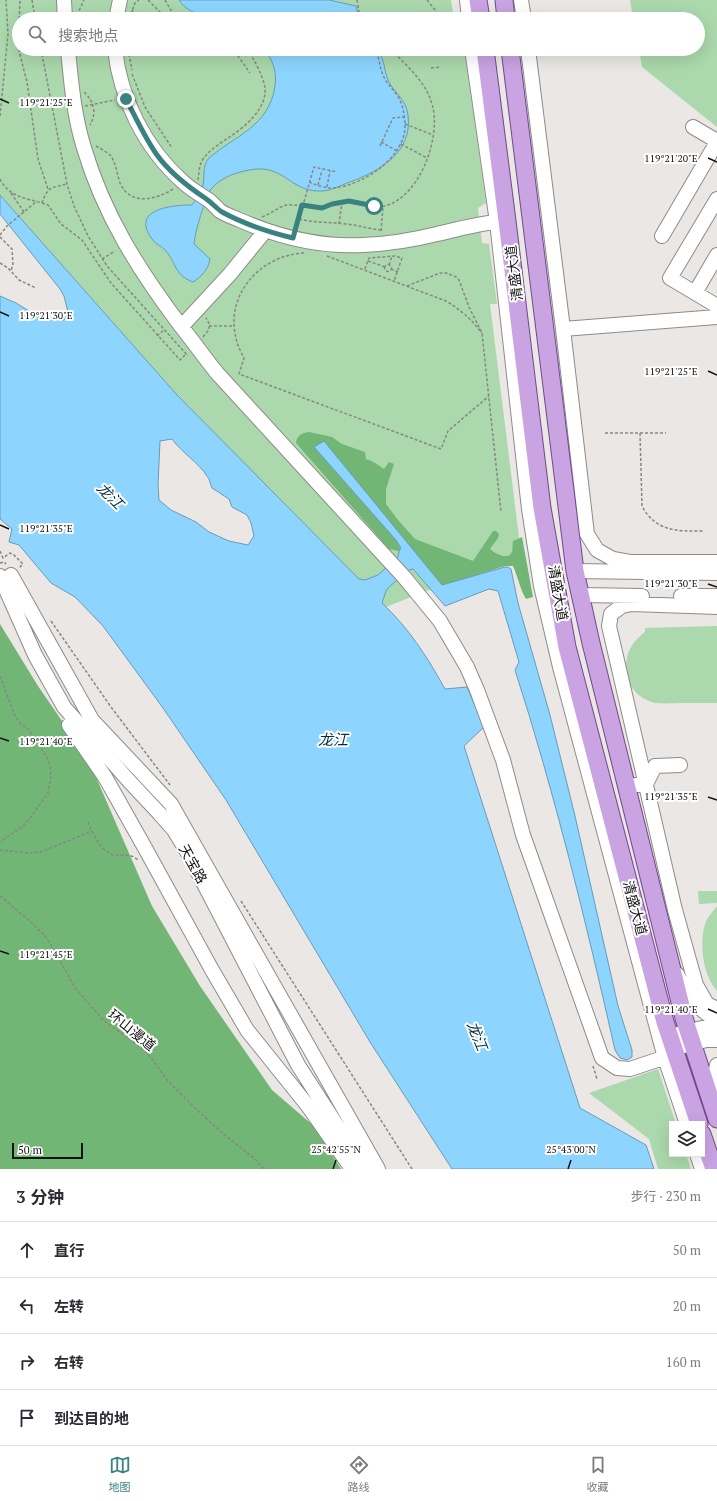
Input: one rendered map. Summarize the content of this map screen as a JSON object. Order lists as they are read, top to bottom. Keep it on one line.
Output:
{"streets":{"main road":["清盛大道"],"street":["天宝路"],"path":["环山漫道"]},"water":["龙江"],"scale_bar":"50 m","page":{"search":"搜索地点","scale":"50 m","heading":["3 分钟","步行 · 230 m"],"list":[["直行","50 m"],["左转","20 m"],["右转","160 m"],"到达目的地"],"nav":["地图","路线","收藏"]},"coordinates":["119°21'25\"E","119°21'20\"E","119°21'30\"E","119°21'35\"E","119°21'40\"E","119°21'45\"E","25°42'55\"N","25°43'00\"N"]}
